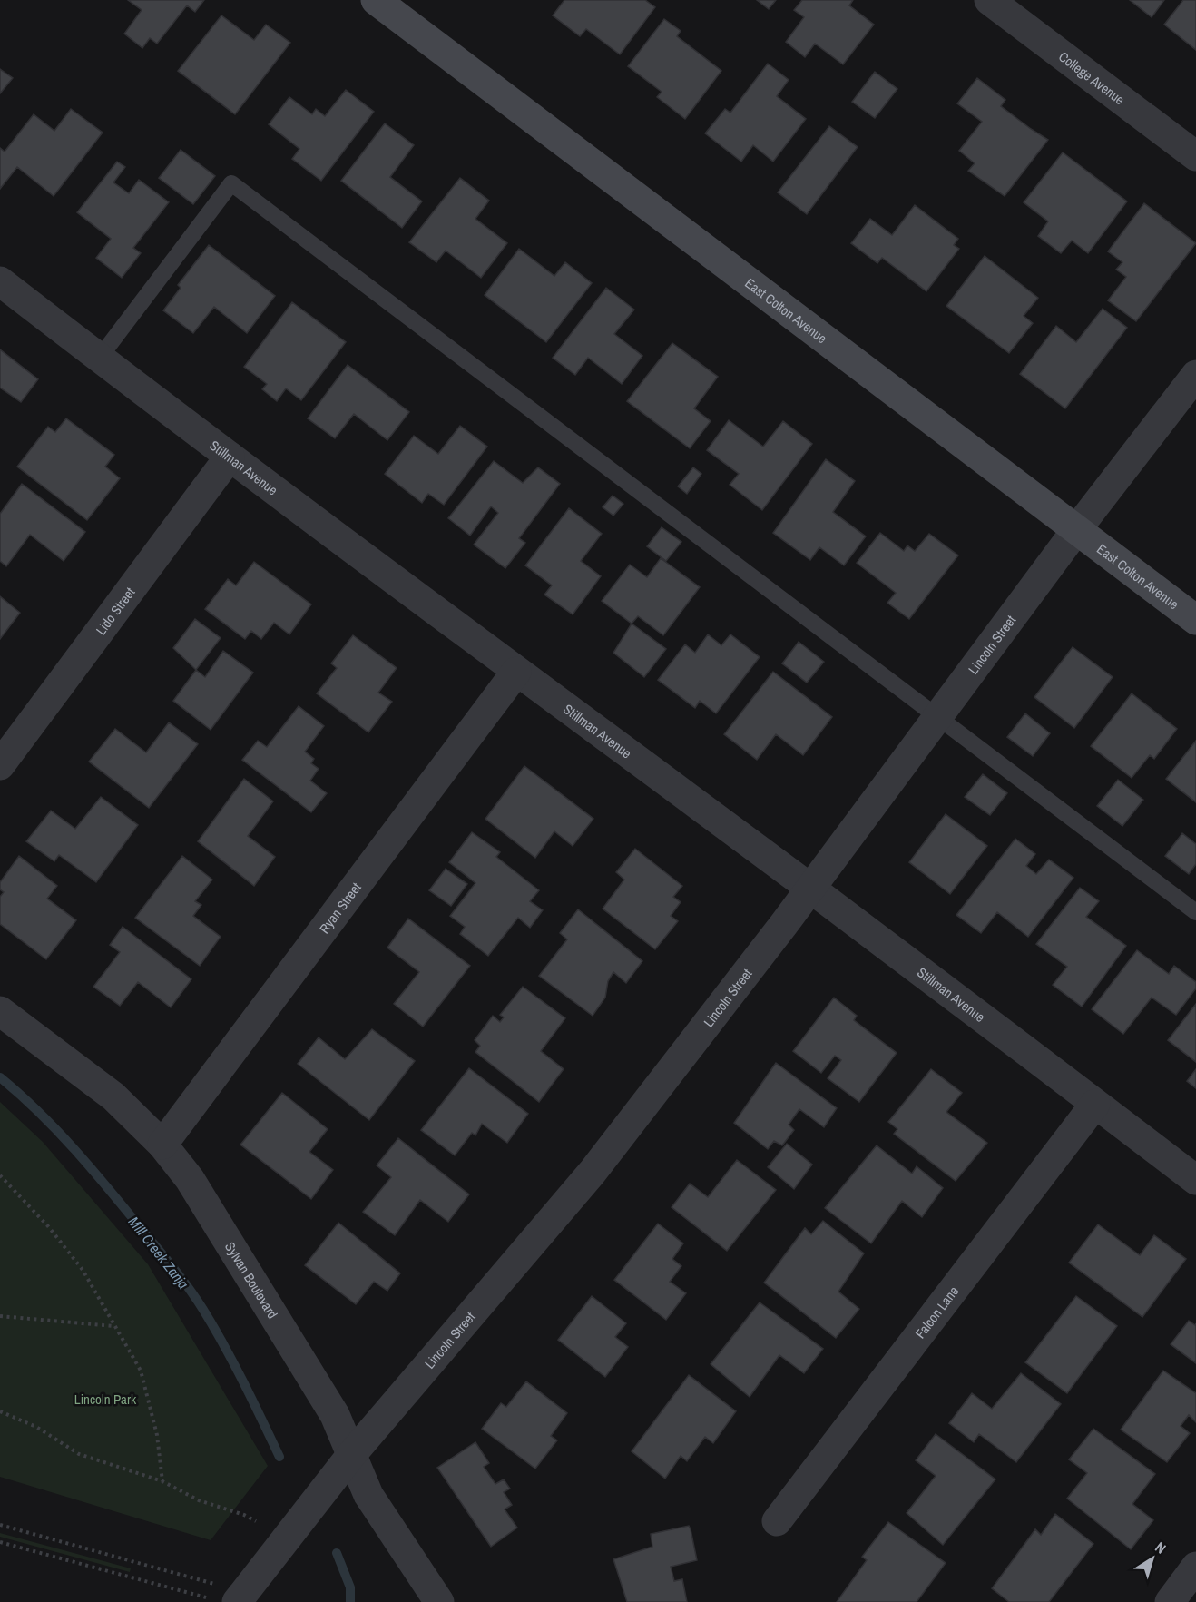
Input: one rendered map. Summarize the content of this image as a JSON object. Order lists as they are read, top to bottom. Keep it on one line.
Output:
{"streets":{"street":["College Avenue","East Colton Avenue","Stillman Avenue","Lido Street","Lincoln Street","Ryan Street","Sylvan Boulevard","Falcon Lane"]},"crossings":[["East Colton Avenue","Lincoln Street"],["Stillman Avenue","Lido Street"],["Stillman Avenue","Lincoln Street"],["Stillman Avenue","Ryan Street"],["Stillman Avenue","Falcon Lane"],["Lincoln Street","Sylvan Boulevard"],["Ryan Street","Sylvan Boulevard"]],"water":["Mill Creek Zanja"],"parks":["Lincoln Park"],"north":"top right"}
